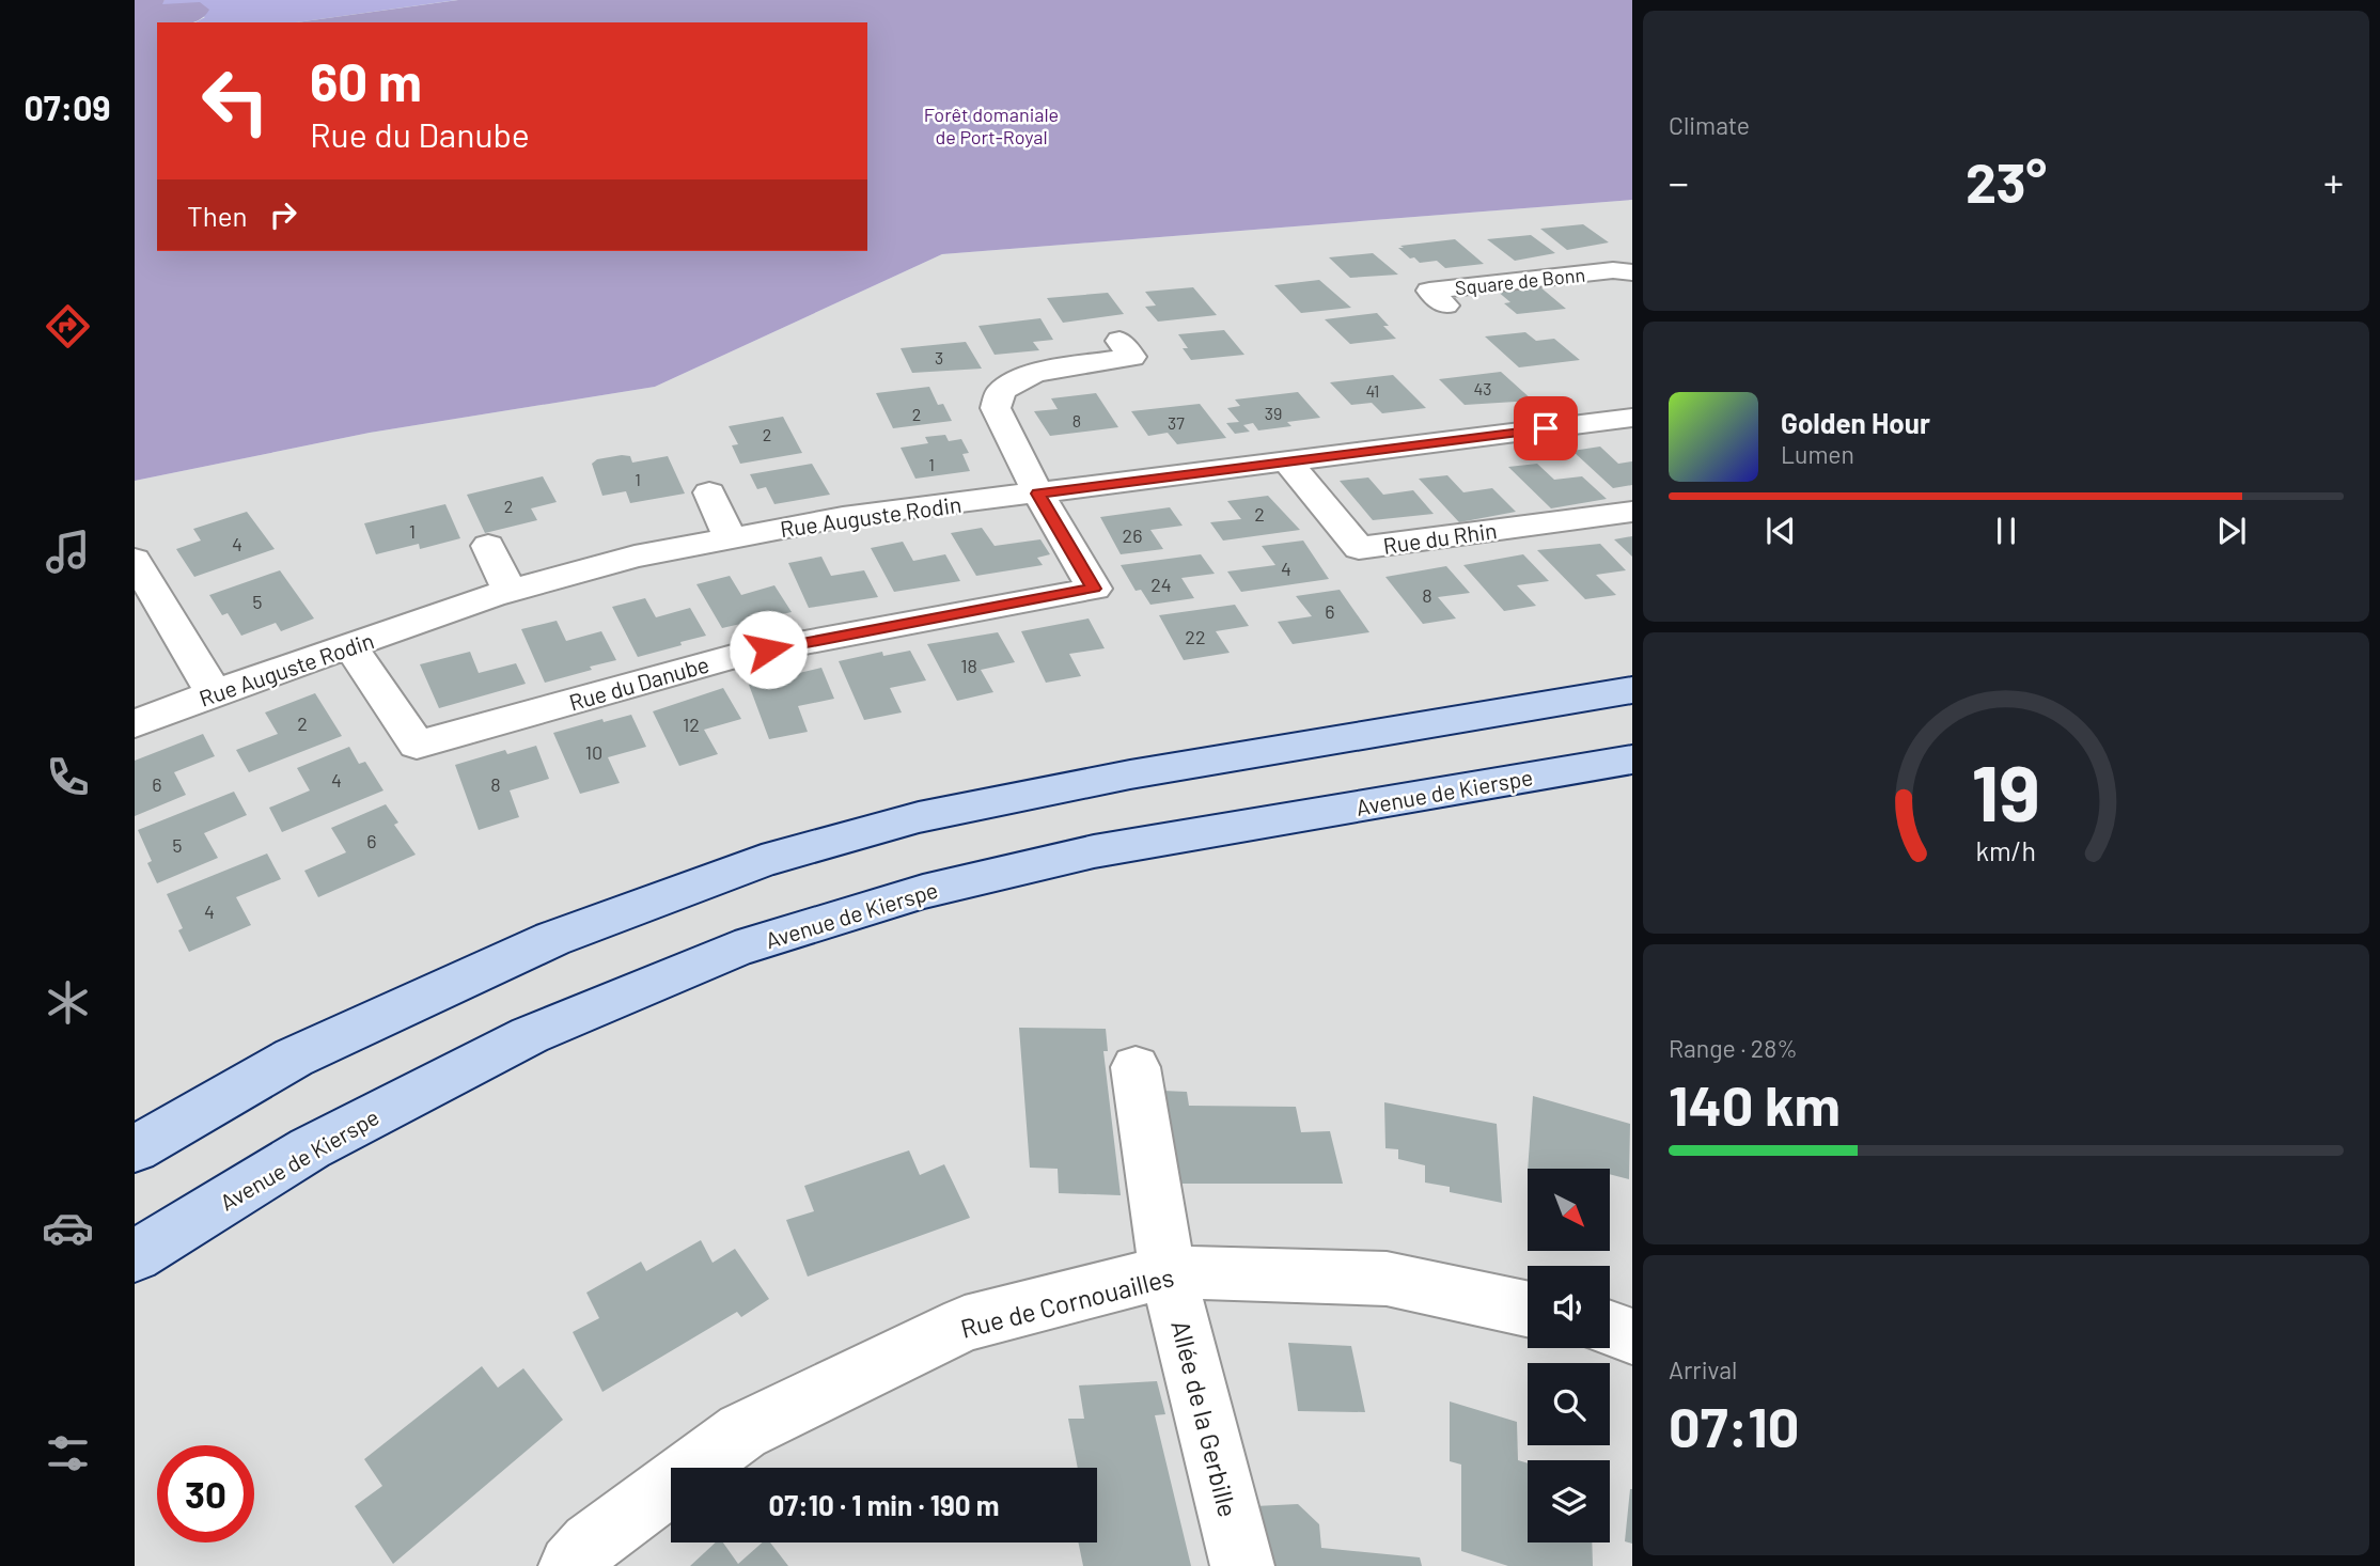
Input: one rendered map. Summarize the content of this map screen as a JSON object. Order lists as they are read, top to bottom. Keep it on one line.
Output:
{"streets":{"main road":["Avenue de Kierspe"],"street":["Square de Bonn","Rue Auguste Rodin","Rue du Rhin","Rue du Danube","Rue de Cornouailles","Allée de la Gerbille"]},"crossings":[["Rue Auguste Rodin","Rue du Rhin"],["Rue Auguste Rodin","Rue du Danube"],["Rue de Cornouailles","Allée de la Gerbille"]],"parks":["Forêt domaniale de Port-Royal"],"house_numbers":["3","43","41","39","2","8","37","2","1","1","2","2","1","26","4","4","24","8","5","6","22","18","2","12","10","4","6","8","6","5","4"],"north":"bottom right","page":{"tabs":"07:09","tile":["Climate",["Range · 28%","140 km"],["Arrival","07:10"]],"turn":["60 m","Rue du Danube"],"heat":["−","23°","+"],"then":"Then","song":["Golden Hour","Lumen"],"limit":"30","trip":"07:10 · 1 min · 190 m","gauge":["19","km/h"]}}
